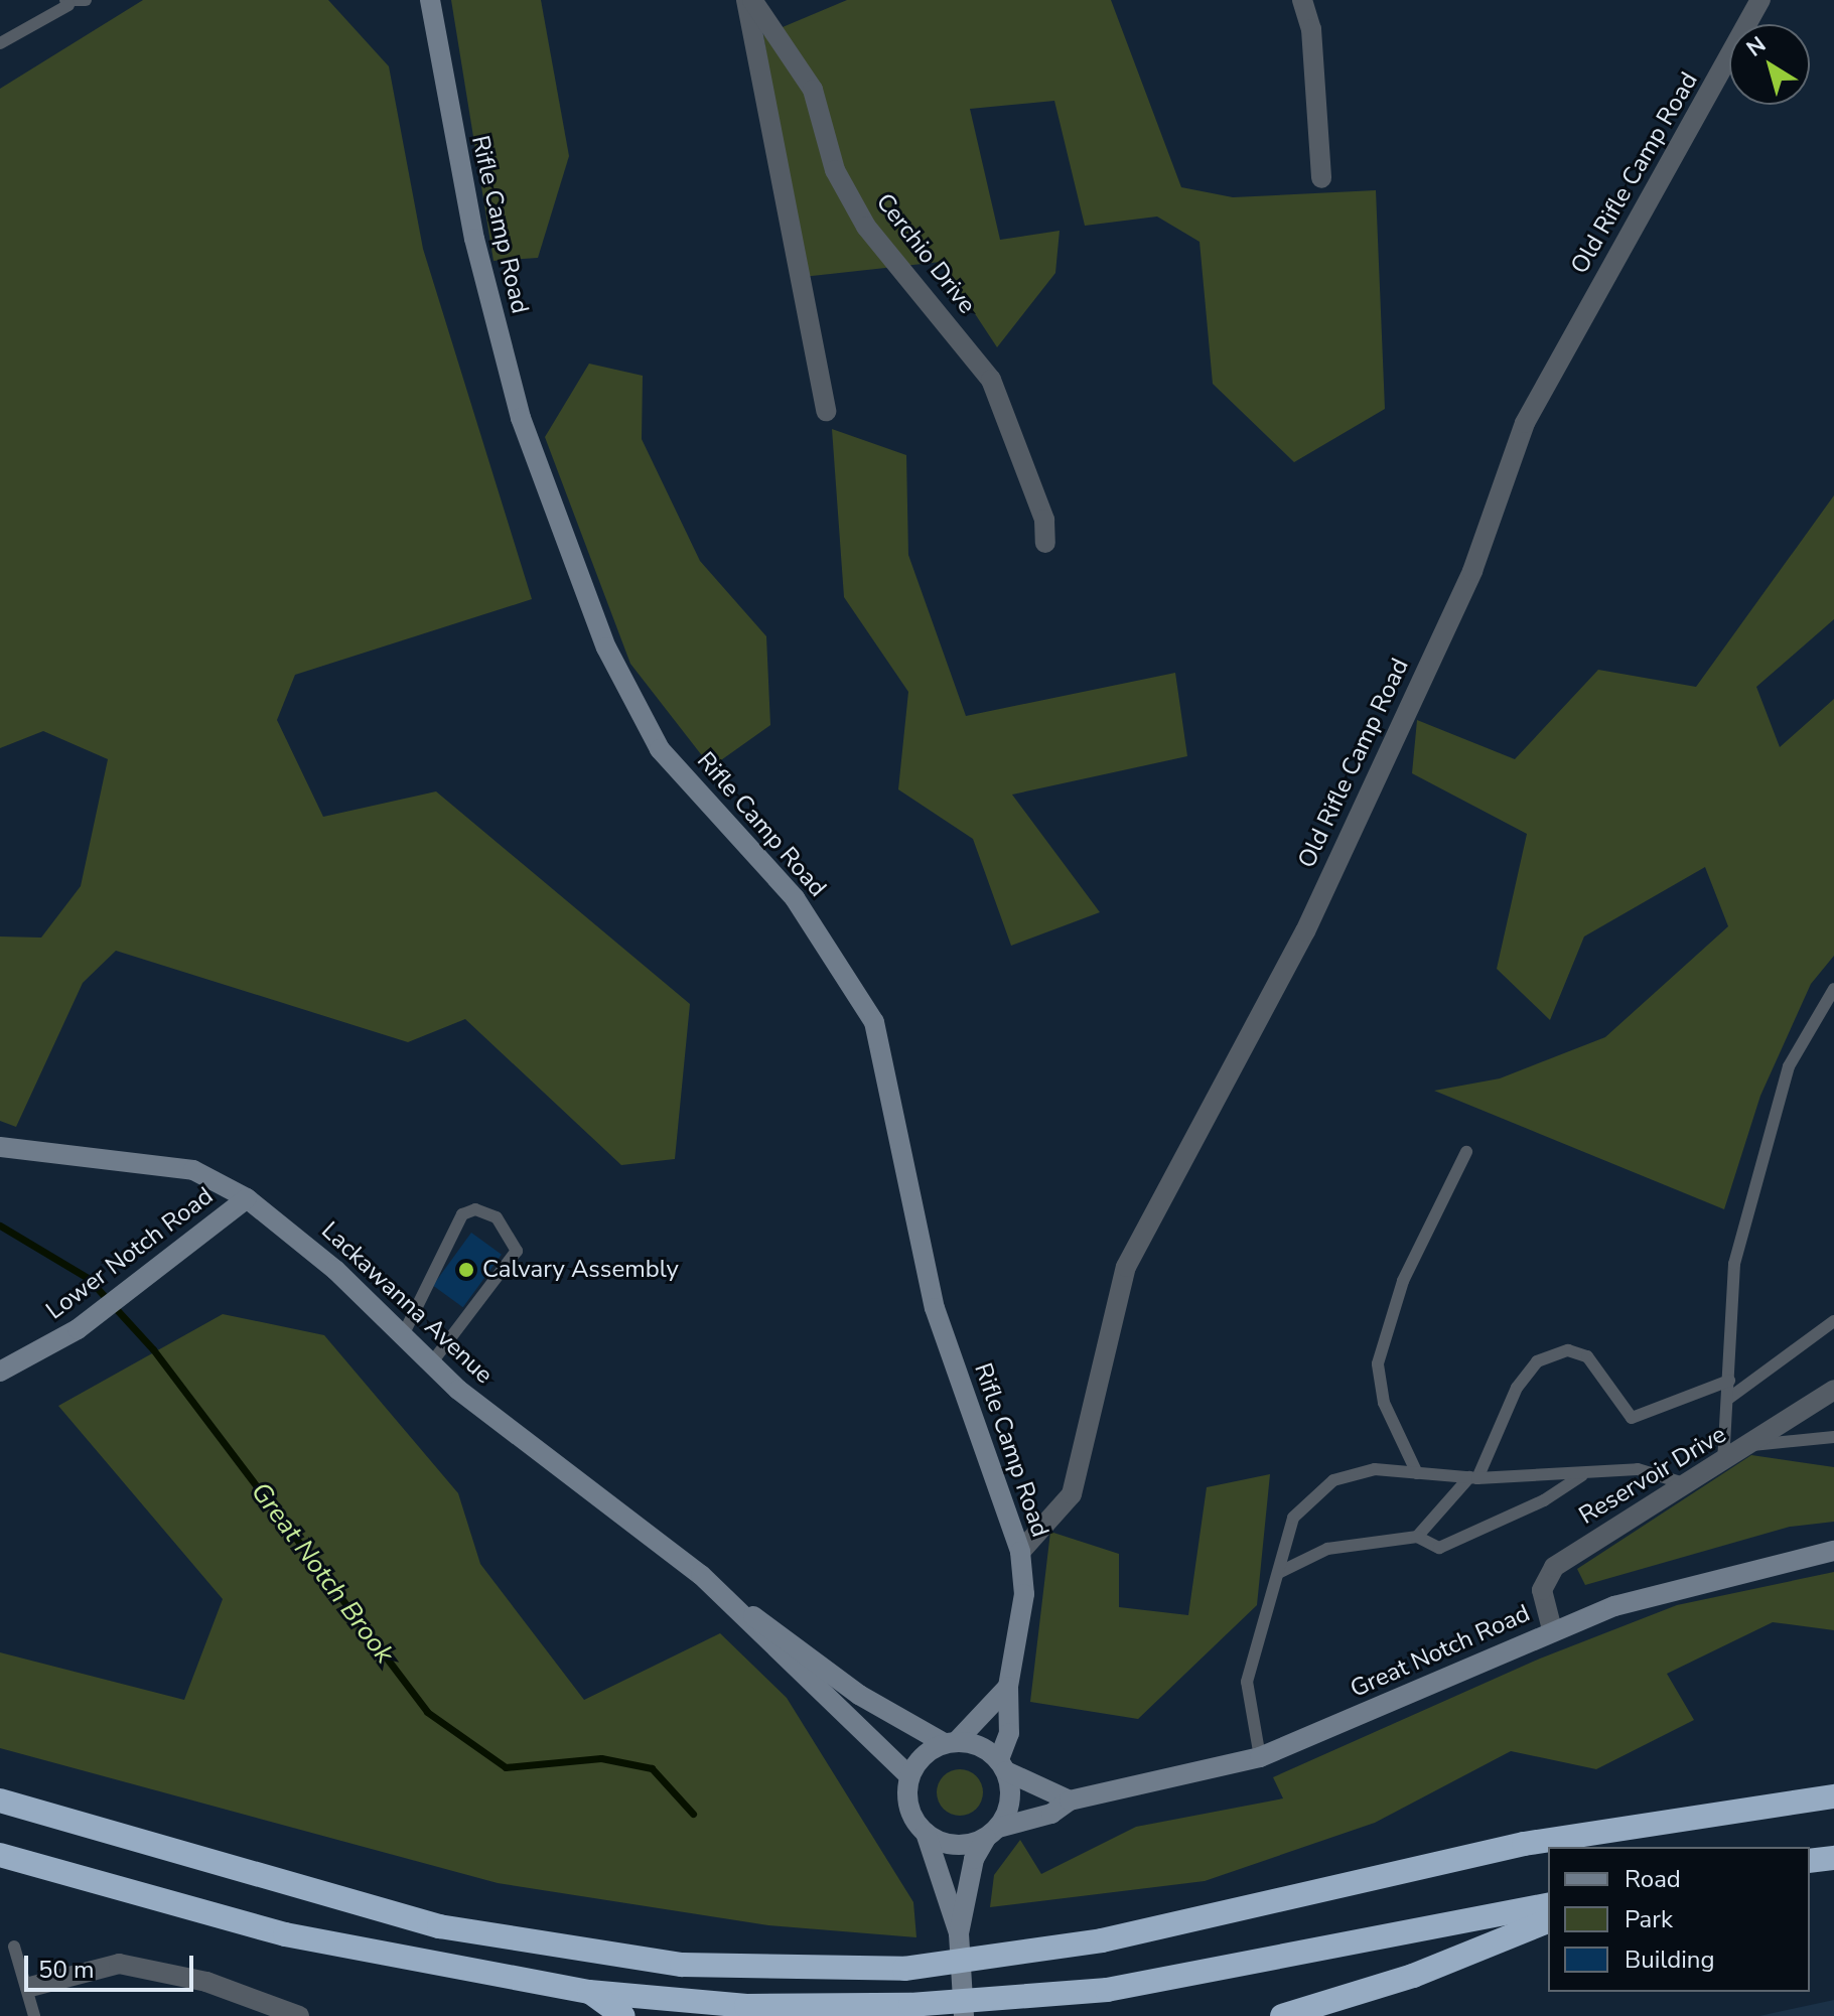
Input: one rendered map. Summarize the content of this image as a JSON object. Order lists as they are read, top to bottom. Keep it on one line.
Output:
{"streets":{"street":["Old Rifle Camp Road","Rifle Camp Road","Cerchio Drive","Lower Notch Road","Lackawanna Avenue","Reservoir Drive","Great Notch Road"]},"crossings":[["Old Rifle Camp Road","Rifle Camp Road"],["Rifle Camp Road","Lackawanna Avenue"],["Rifle Camp Road","Great Notch Road"],["Lower Notch Road","Lackawanna Avenue"],["Lackawanna Avenue","Great Notch Road"],["Reservoir Drive","Great Notch Road"]],"water":["Great Notch Brook"],"places":["Calvary Assembly"],"legend":["Road","Park","Building"],"scale_bar":"50 m","north":"top left"}
